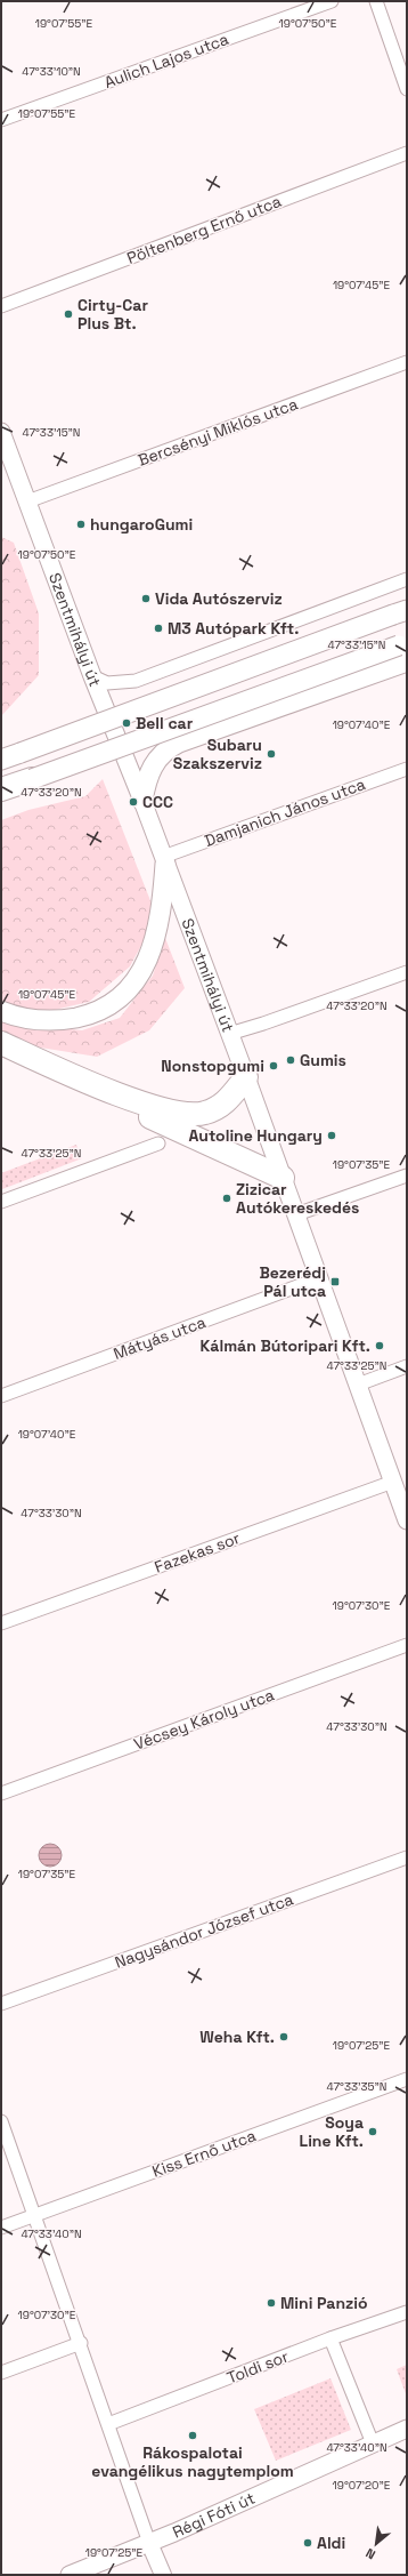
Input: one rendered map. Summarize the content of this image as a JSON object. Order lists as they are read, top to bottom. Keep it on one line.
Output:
{"streets":{"main road":["Szentmihályi út","Régi Fóti út"],"street":["Aulich Lajos utca","Pöltenberg Ernő utca","Bercsényi Miklós utca","Damjanich János utca","Mátyás utca","Fazekas sor","Vécsey Károly utca","Nagysándor József utca","Kiss Ernő utca","Toldi sor"]},"crossings":[["Bercsényi Miklós utca","Szentmihályi út"],["Szentmihályi út","Damjanich János utca"],["Szentmihályi út","Mátyás utca"],["Szentmihályi út","Fazekas sor"]],"places":{"other":["Cirty-Car Plus Bt.","hungaroGumi","Vida Autószerviz","M3 Autópark Kft.","Bell car","Subaru Szakszerviz","CCC","Gumis","Nonstopgumi","Autoline Hungary","Zizicar Autókereskedés","Kálmán Bútoripari Kft.","Weha Kft.","Soya Line Kft.","Mini Panzió","Rákospalotai evangélikus nagytemplom","Aldi"],"transit":["Bezerédj Pál utca"]},"north":"bottom left","coordinates":["19°07'55\"E","19°07'50\"E","47°33'10\"N","19°07'45\"E","47°33'15\"N","19°07'40\"E","47°33'20\"N","47°33'25\"N","19°07'35\"E","47°33'30\"N","19°07'30\"E","19°07'25\"E","47°33'35\"N","47°33'40\"N","19°07'20\"E"]}
